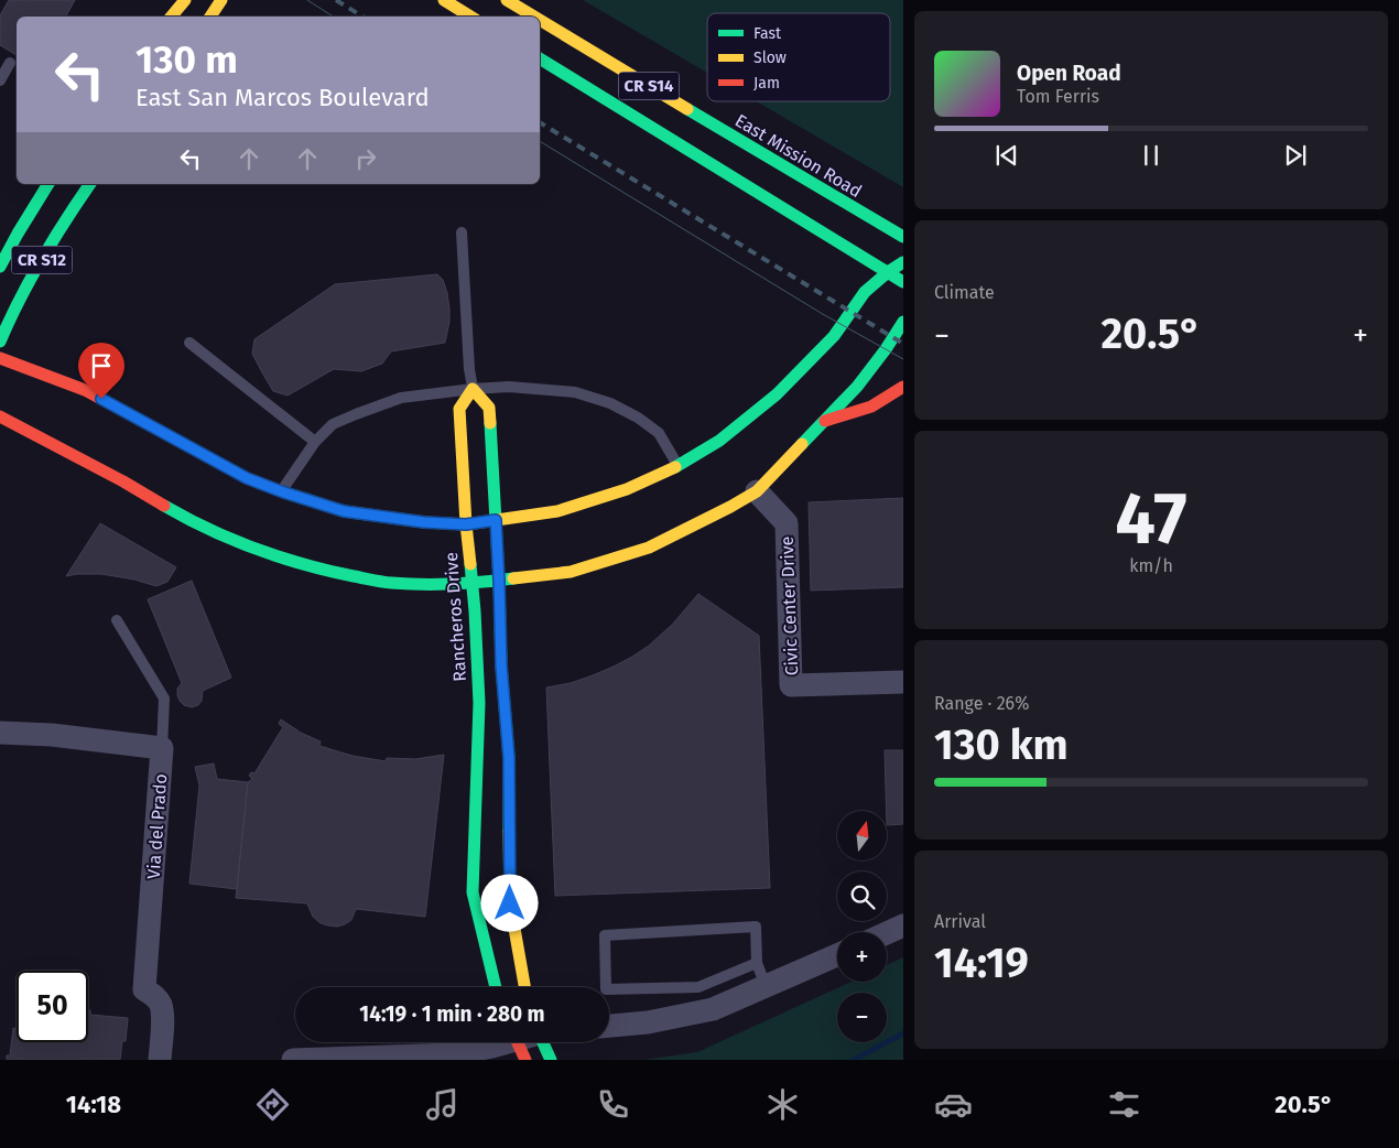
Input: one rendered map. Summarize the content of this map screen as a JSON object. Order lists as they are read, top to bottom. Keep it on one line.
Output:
{"streets":{"main road":["CR S14","East Mission Road","CR S12","Rancheros Drive"],"street":["Civic Center Drive","Via del Prado"]},"legend":["Fast","Slow","Jam"],"north":"top","page":{"turn":["130 m","East San Marcos Boulevard"],"song":["Open Road","Tom Ferris"],"tile":["Climate",["47","km/h"],["Range · 26%","130 km"],["Arrival","14:19"]],"heat":["−","20.5°","+"],"map_buttons":["+","−"],"limit":"50","trip":"14:19 · 1 min · 280 m","tabs":["14:18","20.5°"]}}
